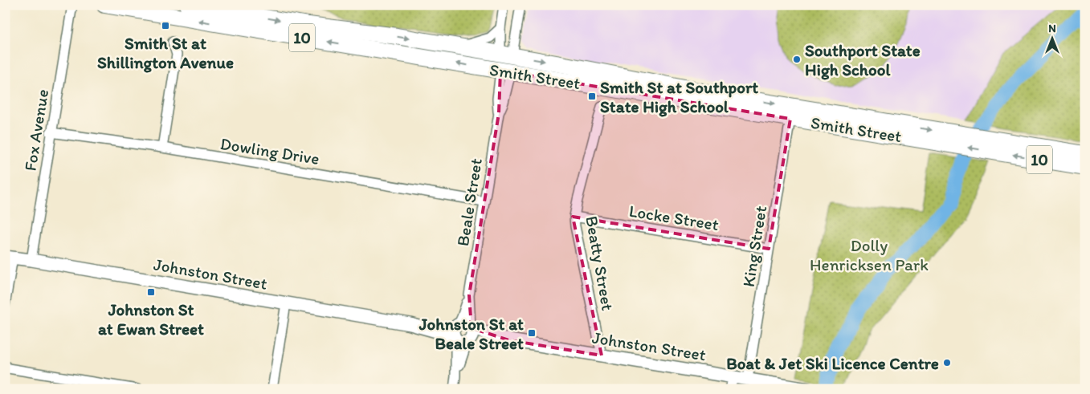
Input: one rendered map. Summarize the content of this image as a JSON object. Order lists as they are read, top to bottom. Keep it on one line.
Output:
{"streets":{"highway":["10","Smith Street"],"street":["Fox Avenue","Dowling Drive","Beale Street","Locke Street","King Street","Beatty Street","Johnston Street"]},"crossings":[["Smith Street","Beale Street"],["Smith Street","King Street"],["Fox Avenue","Dowling Drive"],["Fox Avenue","Johnston Street"],["Dowling Drive","Beale Street"],["Beale Street","Johnston Street"],["Locke Street","King Street"],["Locke Street","Beatty Street"],["King Street","Johnston Street"],["Beatty Street","Johnston Street"]],"parks":["Dolly Henricksen Park"],"places":{"transit":["Smith St at Shillington Avenue","Smith St at Southport State High School","Johnston St at Ewan Street","Johnston St at Beale Street"],"other":["Southport State High School","Boat & Jet Ski Licence Centre"]},"north":"top"}
